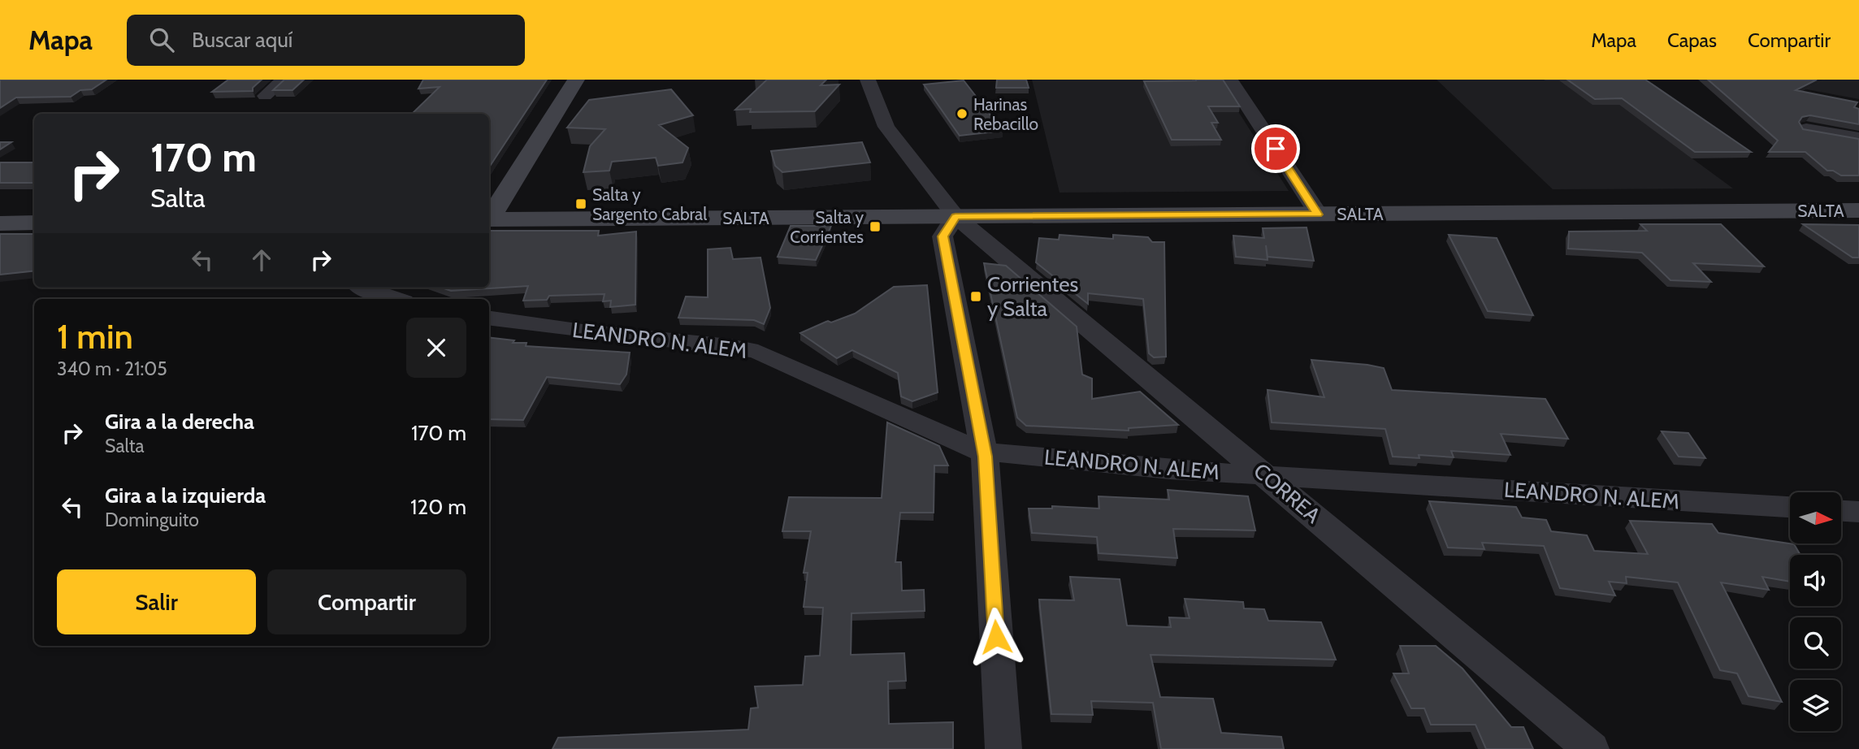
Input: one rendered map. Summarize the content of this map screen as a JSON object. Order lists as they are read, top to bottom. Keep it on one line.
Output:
{"streets":{"main road":["SALTA"],"street":["LEANDRO N. ALEM","CORREA"]},"crossings":[["SALTA","CORREA"],["LEANDRO N. ALEM","CORREA"]],"places":{"other":["Harinas Rebacillo"],"transit":["Salta y Sargento Cabral","Salta y Corrientes","Corrientes y Salta"]},"north":"right","page":{"header":"Mapa","search":"Buscar aquí","nav":["Mapa","Capas","Compartir"],"turn":["170 m","Salta"],"heading":["1 min","340 m · 21:05"],"list":[{"name":"Gira a la derecha","note":"Salta","value":"170 m"},{"name":"Gira a la izquierda","note":"Dominguito","value":"120 m"}],"buttons":["Salir","Compartir"]}}
